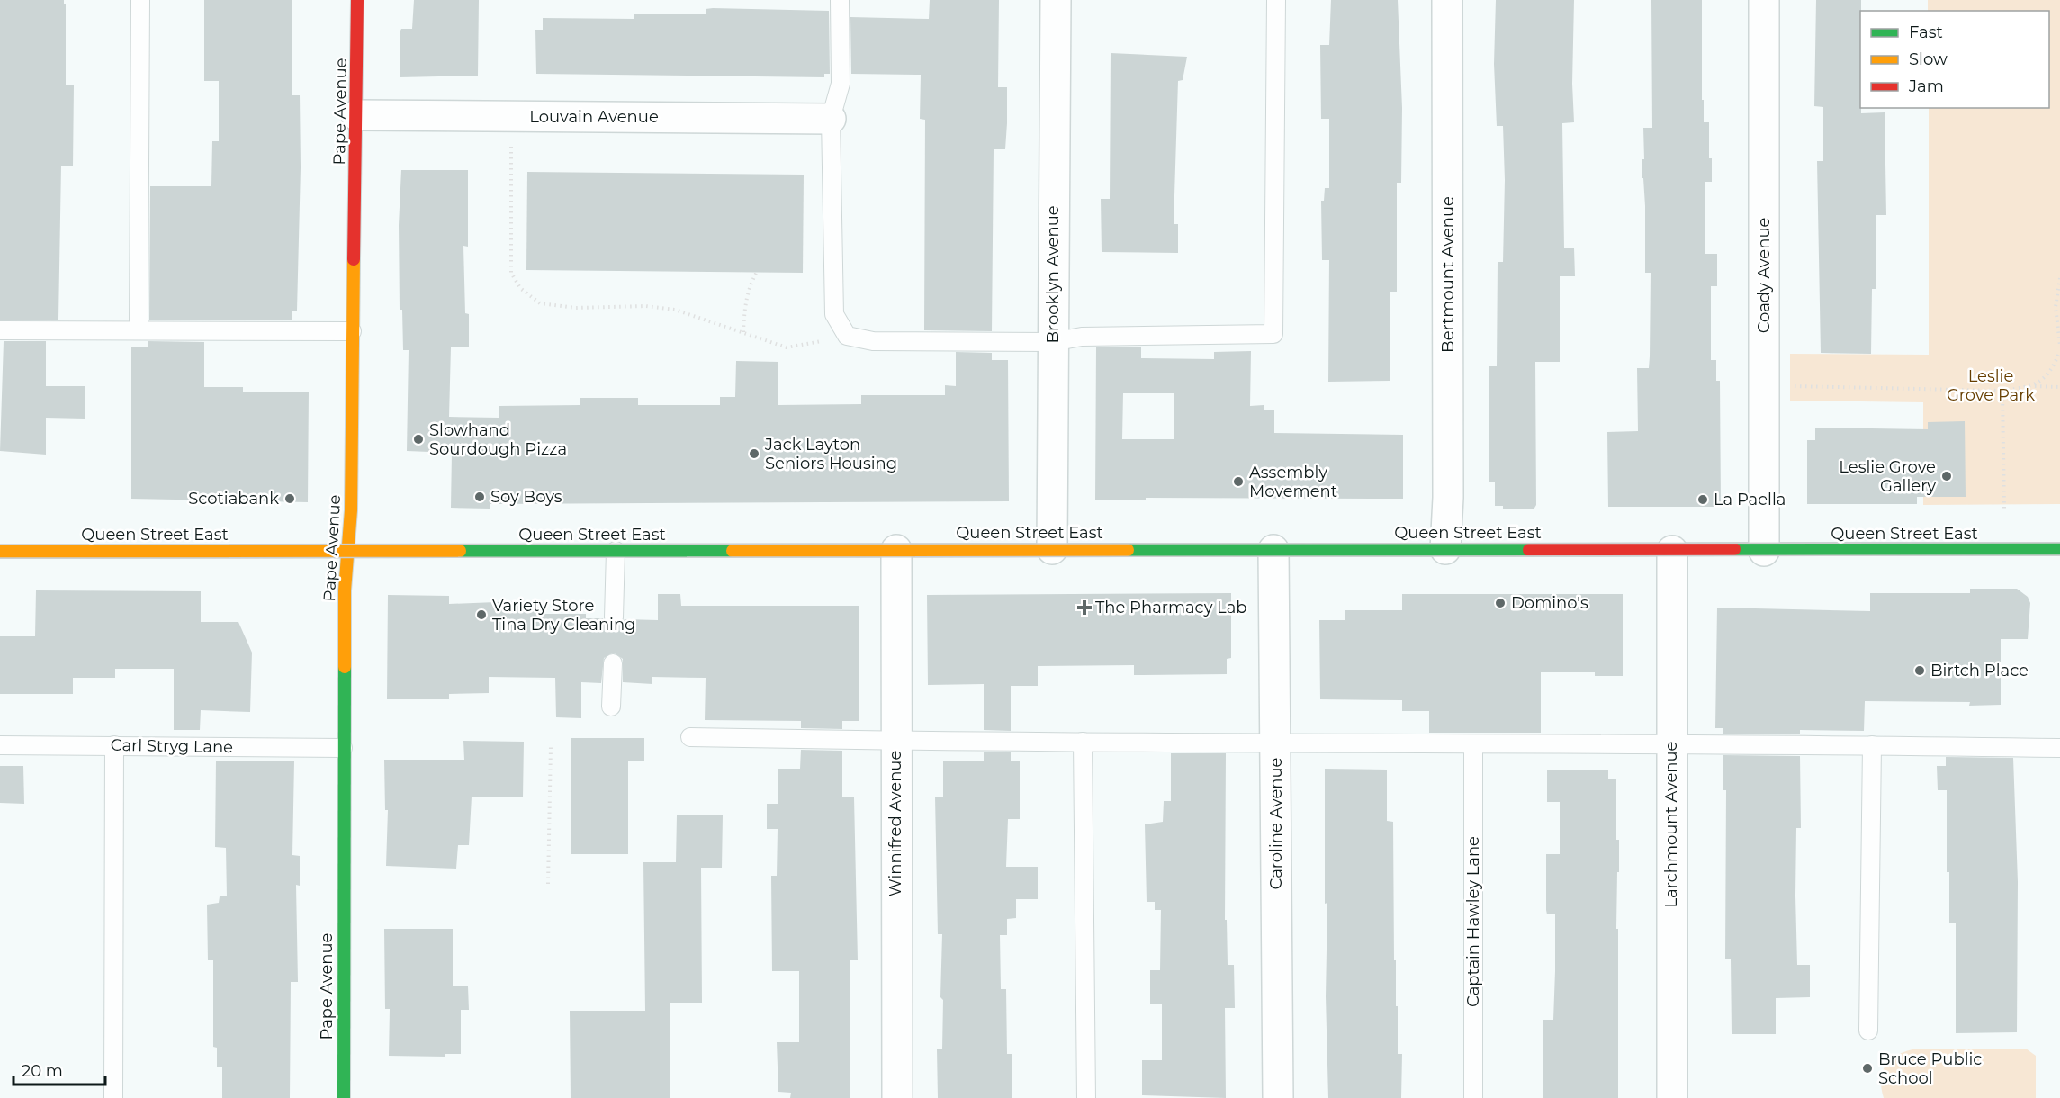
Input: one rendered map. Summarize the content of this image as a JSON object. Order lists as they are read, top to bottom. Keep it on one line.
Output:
{"streets":{"main road":["Pape Avenue","Queen Street East"],"street":["Louvain Avenue","Brooklyn Avenue","Bertmount Avenue","Coady Avenue","Winnifred Avenue","Caroline Avenue","Larchmount Avenue"],"lane":["Carl Stryg Lane","Captain Hawley Lane"]},"crossings":[["Pape Avenue","Louvain Avenue"],["Pape Avenue","Queen Street East"],["Pape Avenue","Carl Stryg Lane"],["Brooklyn Avenue","Queen Street East"],["Bertmount Avenue","Queen Street East"],["Coady Avenue","Queen Street East"],["Queen Street East","Winnifred Avenue"],["Queen Street East","Caroline Avenue"],["Queen Street East","Larchmount Avenue"]],"parks":["Leslie Grove Park"],"places":{"other":["Slowhand Sourdough Pizza","Jack Layton Seniors Housing","Leslie Grove Gallery","Assembly Movement","Soy Boys","Scotiabank","La Paella","Domino's","Variety Store Tina Dry Cleaning","Birtch Place","Bruce Public School"],"health":["The Pharmacy Lab"]},"legend":["Fast","Slow","Jam"],"scale_bar":"20 m"}
